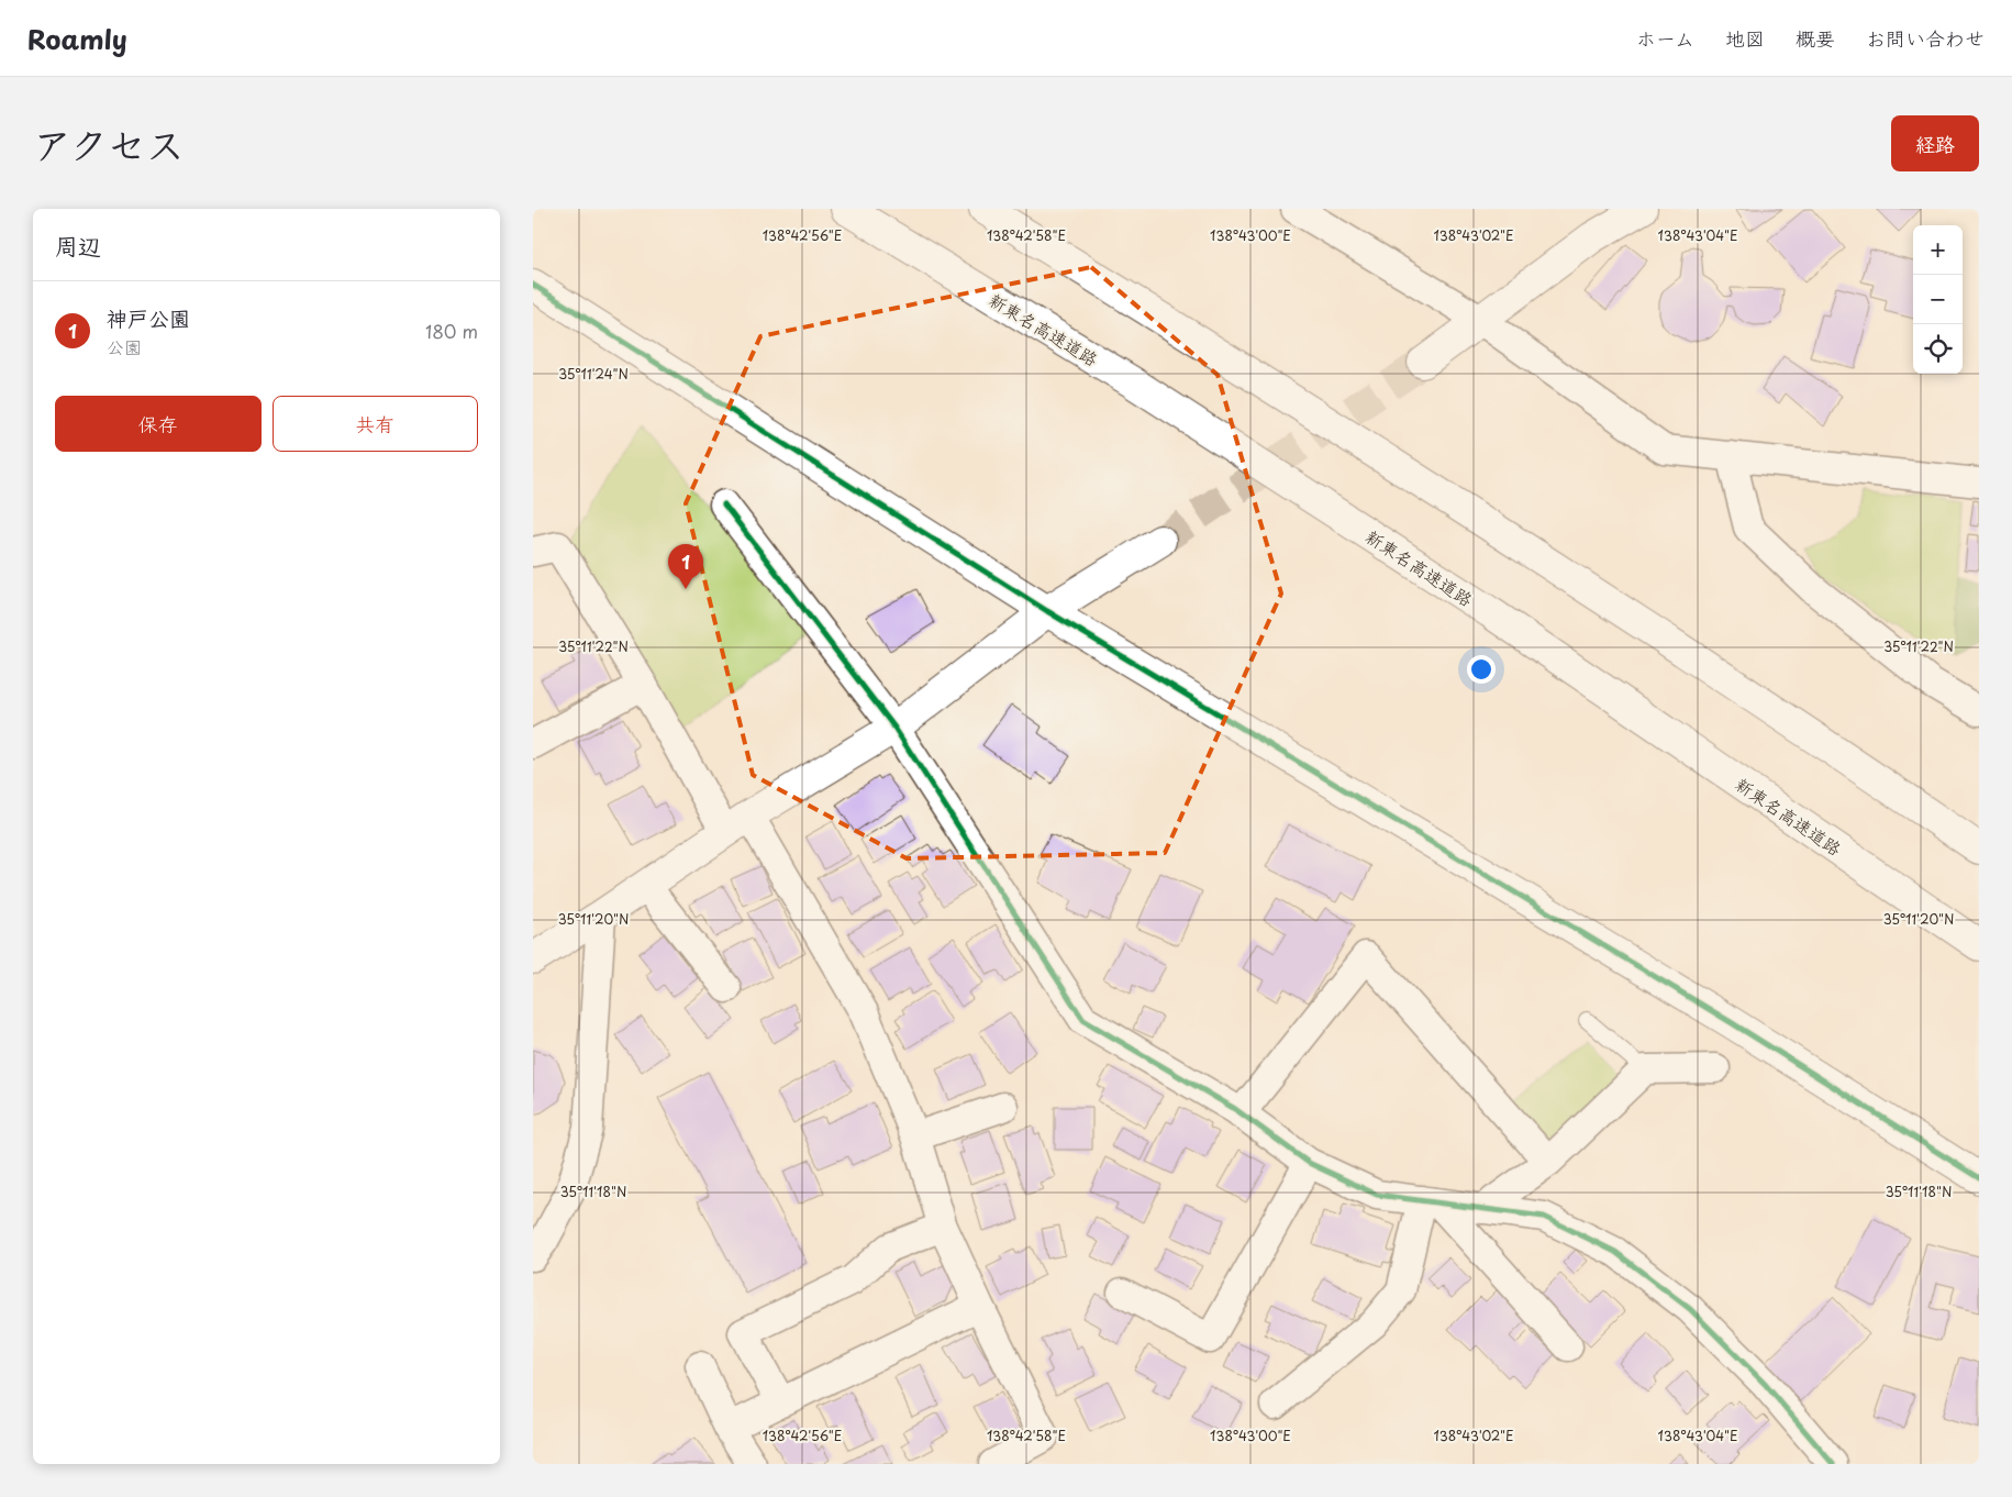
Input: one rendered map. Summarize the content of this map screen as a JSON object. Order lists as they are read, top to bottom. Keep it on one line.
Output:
{"streets":{"main road":["新東名高速道路"]},"page":{"header":"Roamly","nav":["ホーム","地図","概要","お問い合わせ"],"title":"アクセス","buttons":["経路",["保存","共有"]],"heading":"周辺","map_buttons":["+","−"],"list":[{"mark":"1","name":"神戸公園","note":"公園","value":"180 m"}],"pins":"1"},"coordinates":["138°42'56\"E","138°42'58\"E","138°43'00\"E","138°43'02\"E","138°43'04\"E","35°11'24\"N","35°11'22\"N","35°11'20\"N","35°11'18\"N"]}
